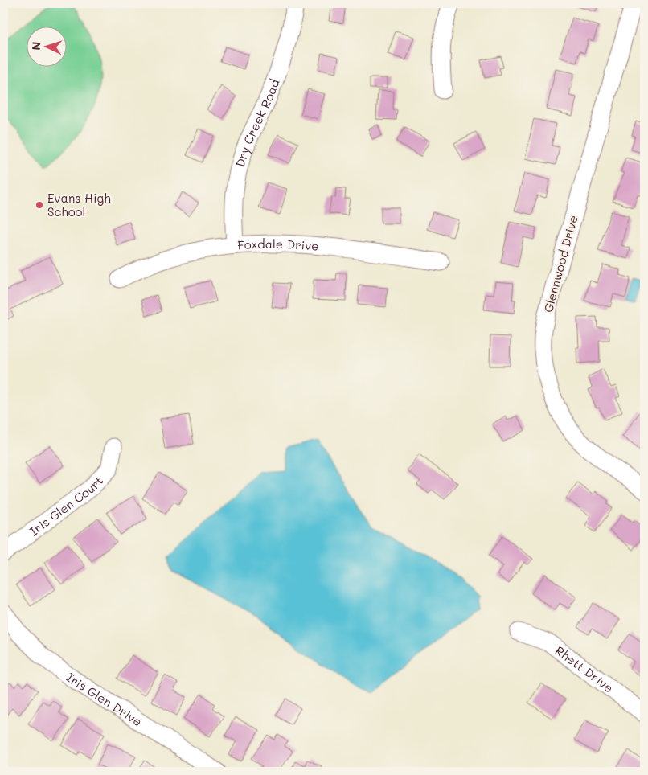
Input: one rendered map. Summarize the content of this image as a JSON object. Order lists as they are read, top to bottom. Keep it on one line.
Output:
{"streets":{"street":["Dry Creek Road","Foxdale Drive","Glennwood Drive","Iris Glen Court","Rhett Drive","Iris Glen Drive"]},"crossings":[["Dry Creek Road","Foxdale Drive"]],"places":["Evans High School"],"north":"left"}
